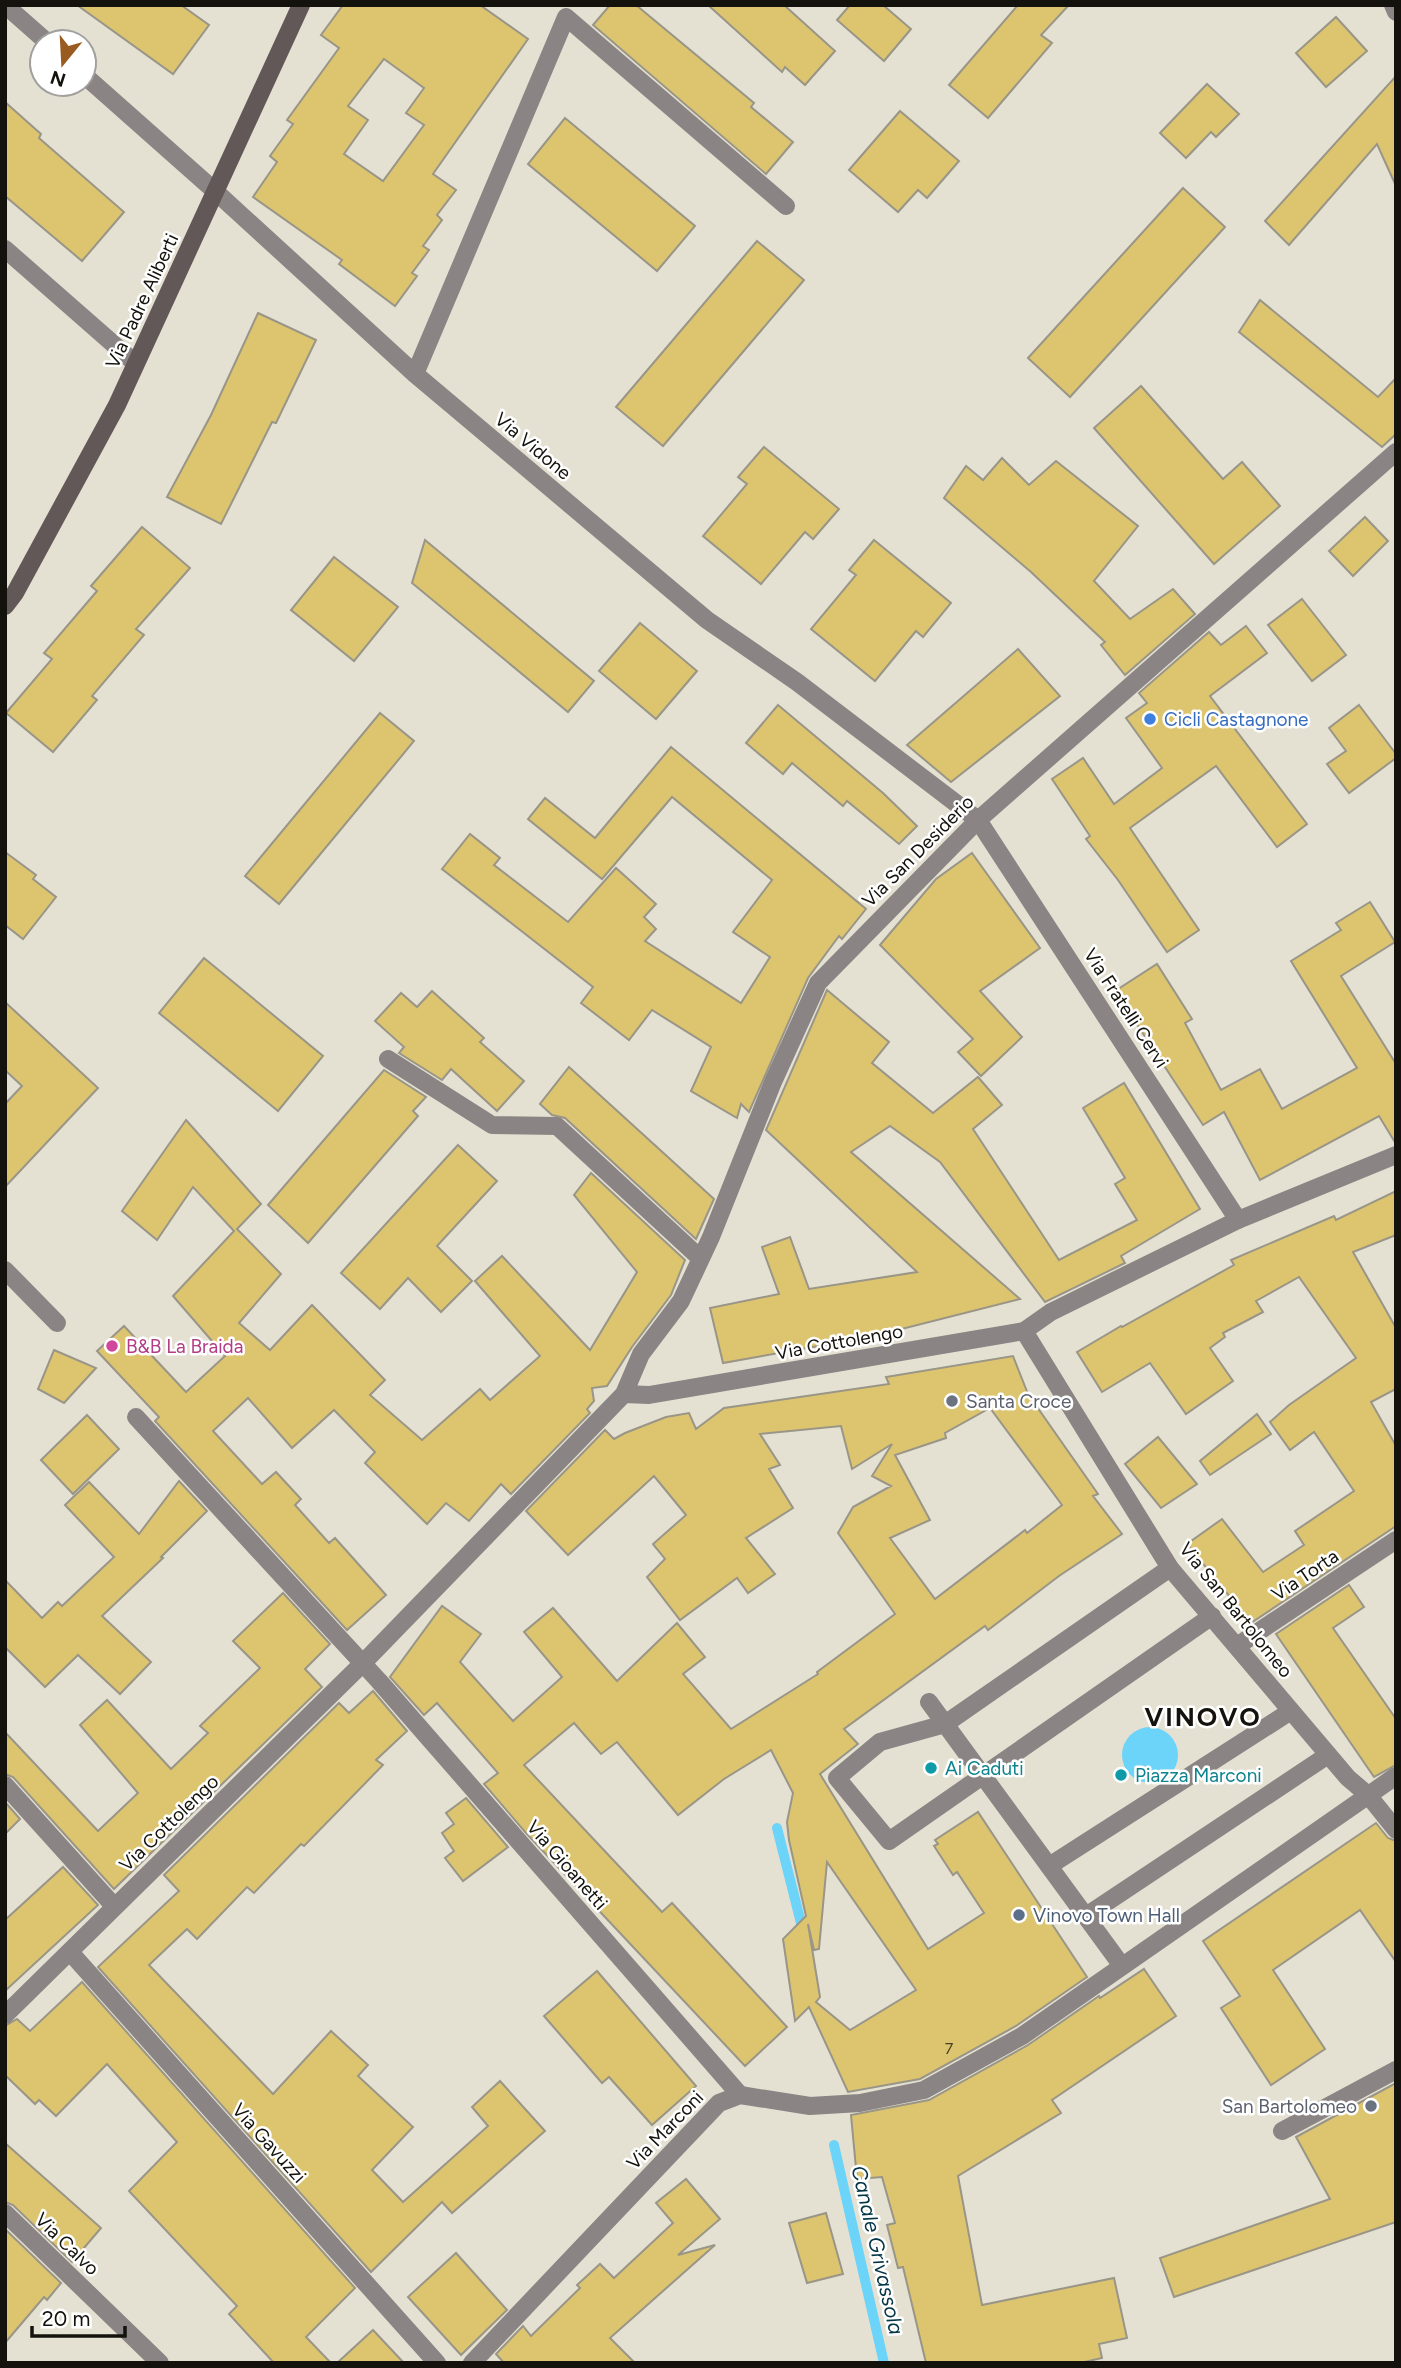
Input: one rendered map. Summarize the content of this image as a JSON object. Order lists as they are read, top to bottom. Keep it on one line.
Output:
{"streets":{"street":["Via Padre Aliberti","Via Vidone","Via San Desiderio","Via Fratelli Cervi","Via Cottolengo","Via Torta","Via San Bartolomeo","Via Gioanetti","Via Marconi","Via Gavuzzi","Via Calvo"]},"crossings":[["Via Padre Aliberti","Via Vidone"],["Via Vidone","Via San Desiderio"],["Via Vidone","Via Fratelli Cervi"],["Via San Desiderio","Via Fratelli Cervi"],["Via San Desiderio","Via Cottolengo"],["Via Fratelli Cervi","Via Cottolengo"],["Via Cottolengo","Via San Bartolomeo"],["Via Cottolengo","Via Gioanetti"],["Via Cottolengo","Via Gavuzzi"],["Via Torta","Via San Bartolomeo"],["Via Gioanetti","Via Marconi"]],"districts":["VINOVO"],"water":["Canale Grivassola"],"places":["Cicli Castagnone","B&B La Braida","Santa Croce","Ai Caduti","Piazza Marconi","Vinovo Town Hall","San Bartolomeo"],"house_numbers":["7"],"scale_bar":"20 m","north":"bottom"}
